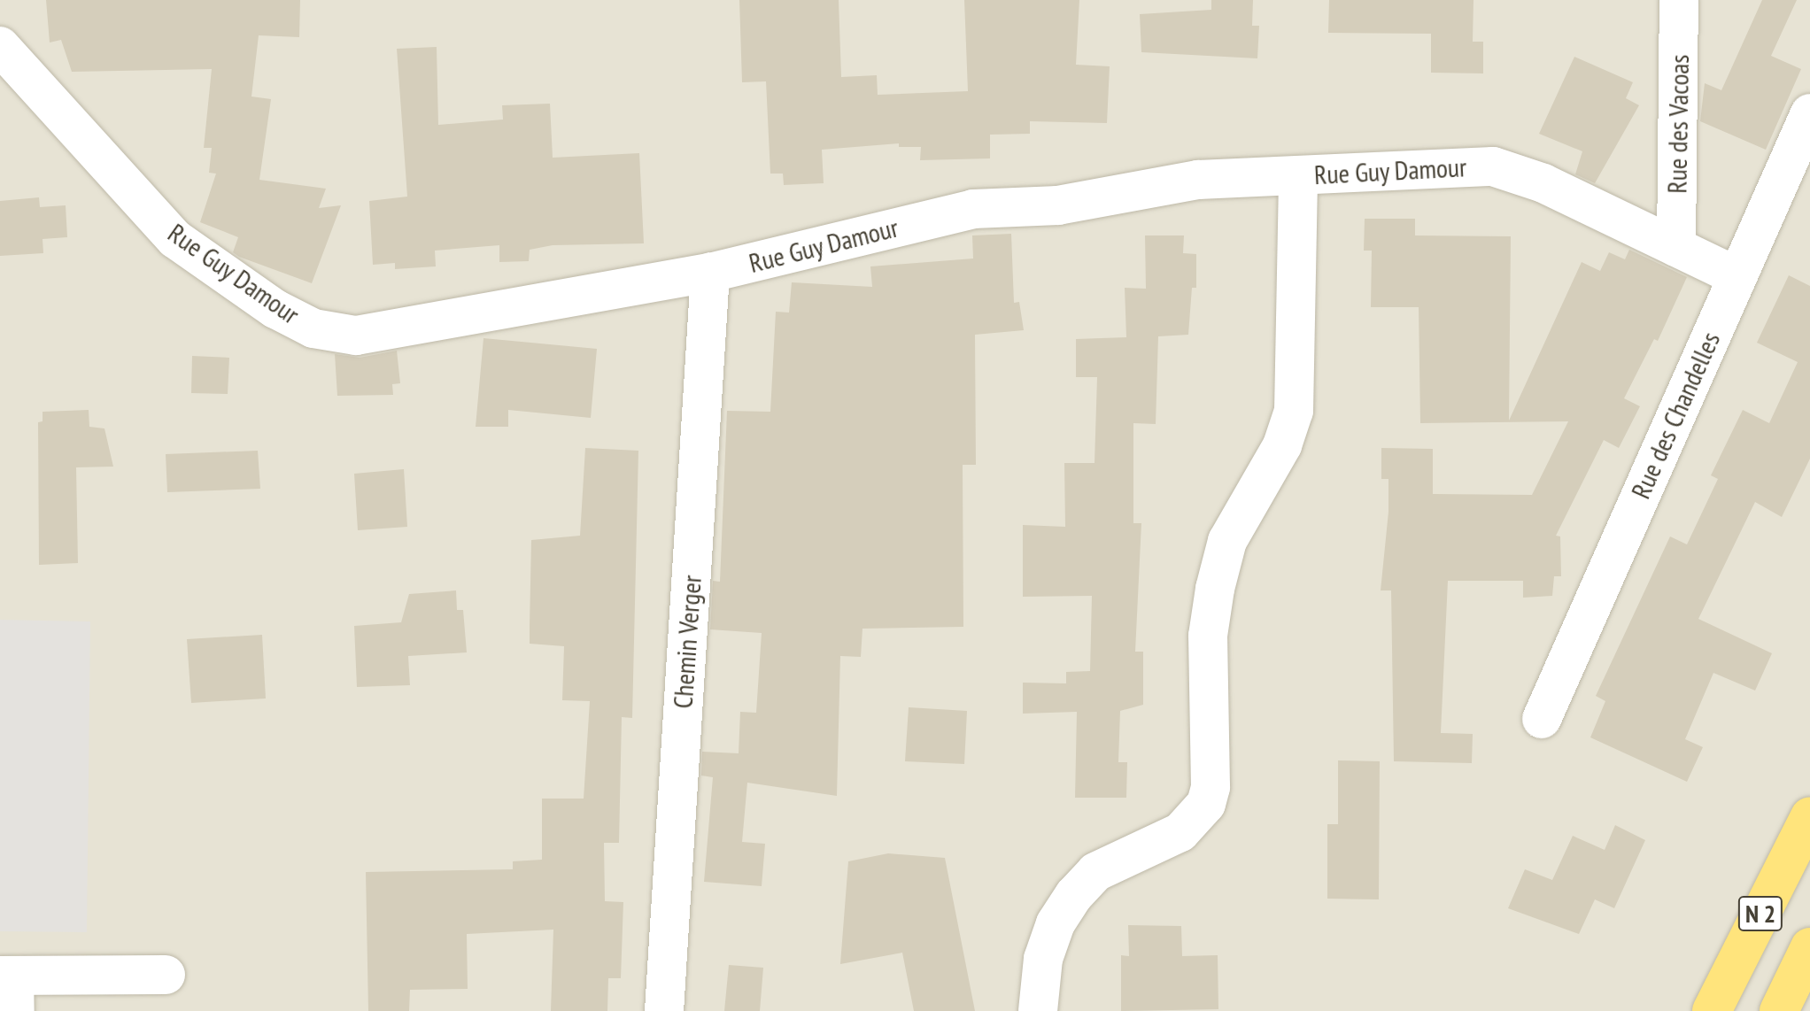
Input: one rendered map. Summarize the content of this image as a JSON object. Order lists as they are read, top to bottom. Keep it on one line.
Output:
{"streets":{"highway":["N 2"],"street":["Rue des Vacoas","Rue Guy Damour","Rue des Chandelles","Chemin Verger"]},"crossings":[["Rue des Vacoas","Rue Guy Damour"],["Rue Guy Damour","Rue des Chandelles"],["Rue Guy Damour","Chemin Verger"]]}
